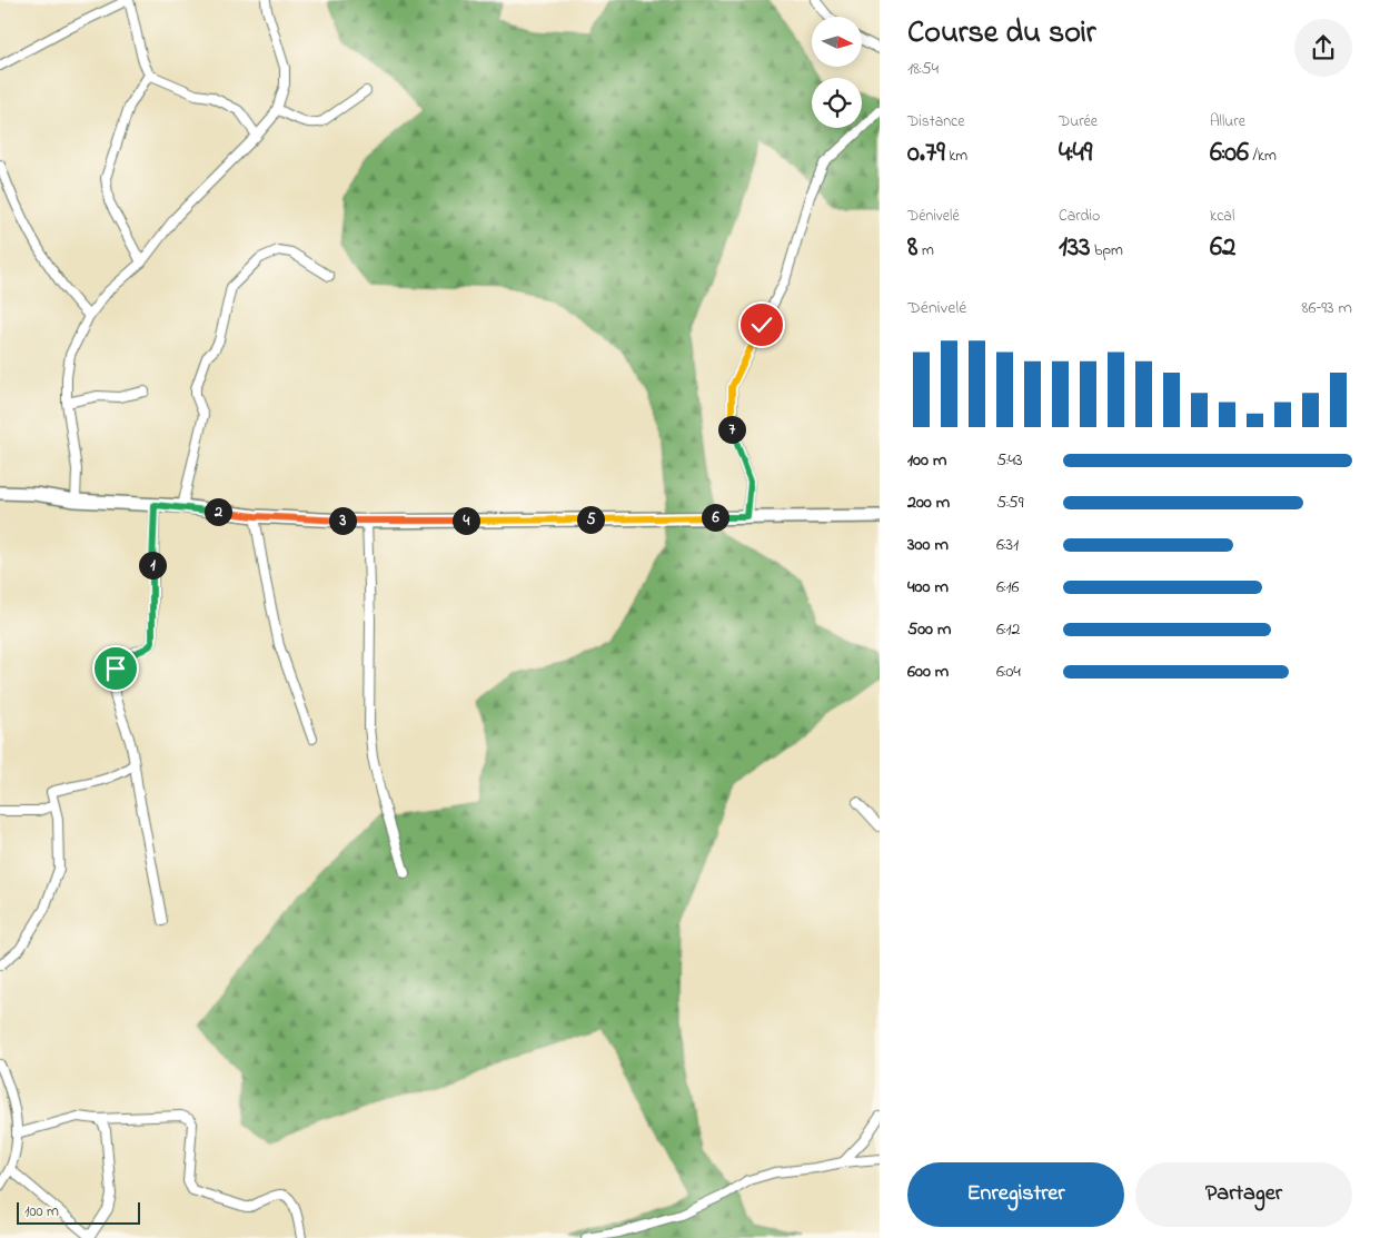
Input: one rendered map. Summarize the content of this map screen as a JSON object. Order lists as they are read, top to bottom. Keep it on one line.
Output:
{"scale_bar":"100 m","north":"right","page":{"heading":["Course du soir","18:54"],"stats":[["Distance","0.79 km"],["Durée","4:49"],["Allure","6:06 /km"],["Dénivelé","8 m"],["Cardio","133 bpm"],["kcal","62"]],"chart":["Dénivelé","86–93 m"],"pins":["7","2","6","5","3","4","1"],"list":[{"name":"100 m","note":"5:43"},{"name":"200 m","note":"5:59"},{"name":"300 m","note":"6:31"},{"name":"400 m","note":"6:16"},{"name":"500 m","note":"6:12"},{"name":"600 m","note":"6:04"}],"buttons":["Enregistrer","Partager"],"scale":"100 m"}}
